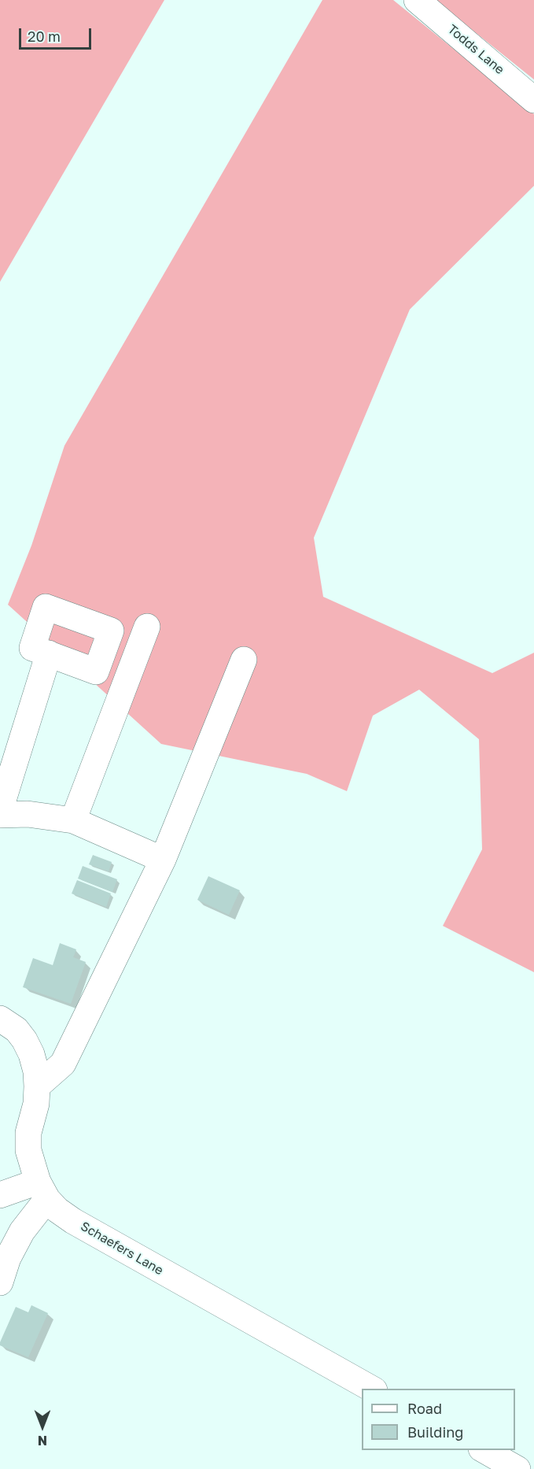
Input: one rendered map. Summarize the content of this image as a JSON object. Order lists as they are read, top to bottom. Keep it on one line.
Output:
{"streets":{"lane":["Todds Lane","Schaefers Lane"]},"legend":["Road","Building"],"scale_bar":"20 m","north":"bottom"}
